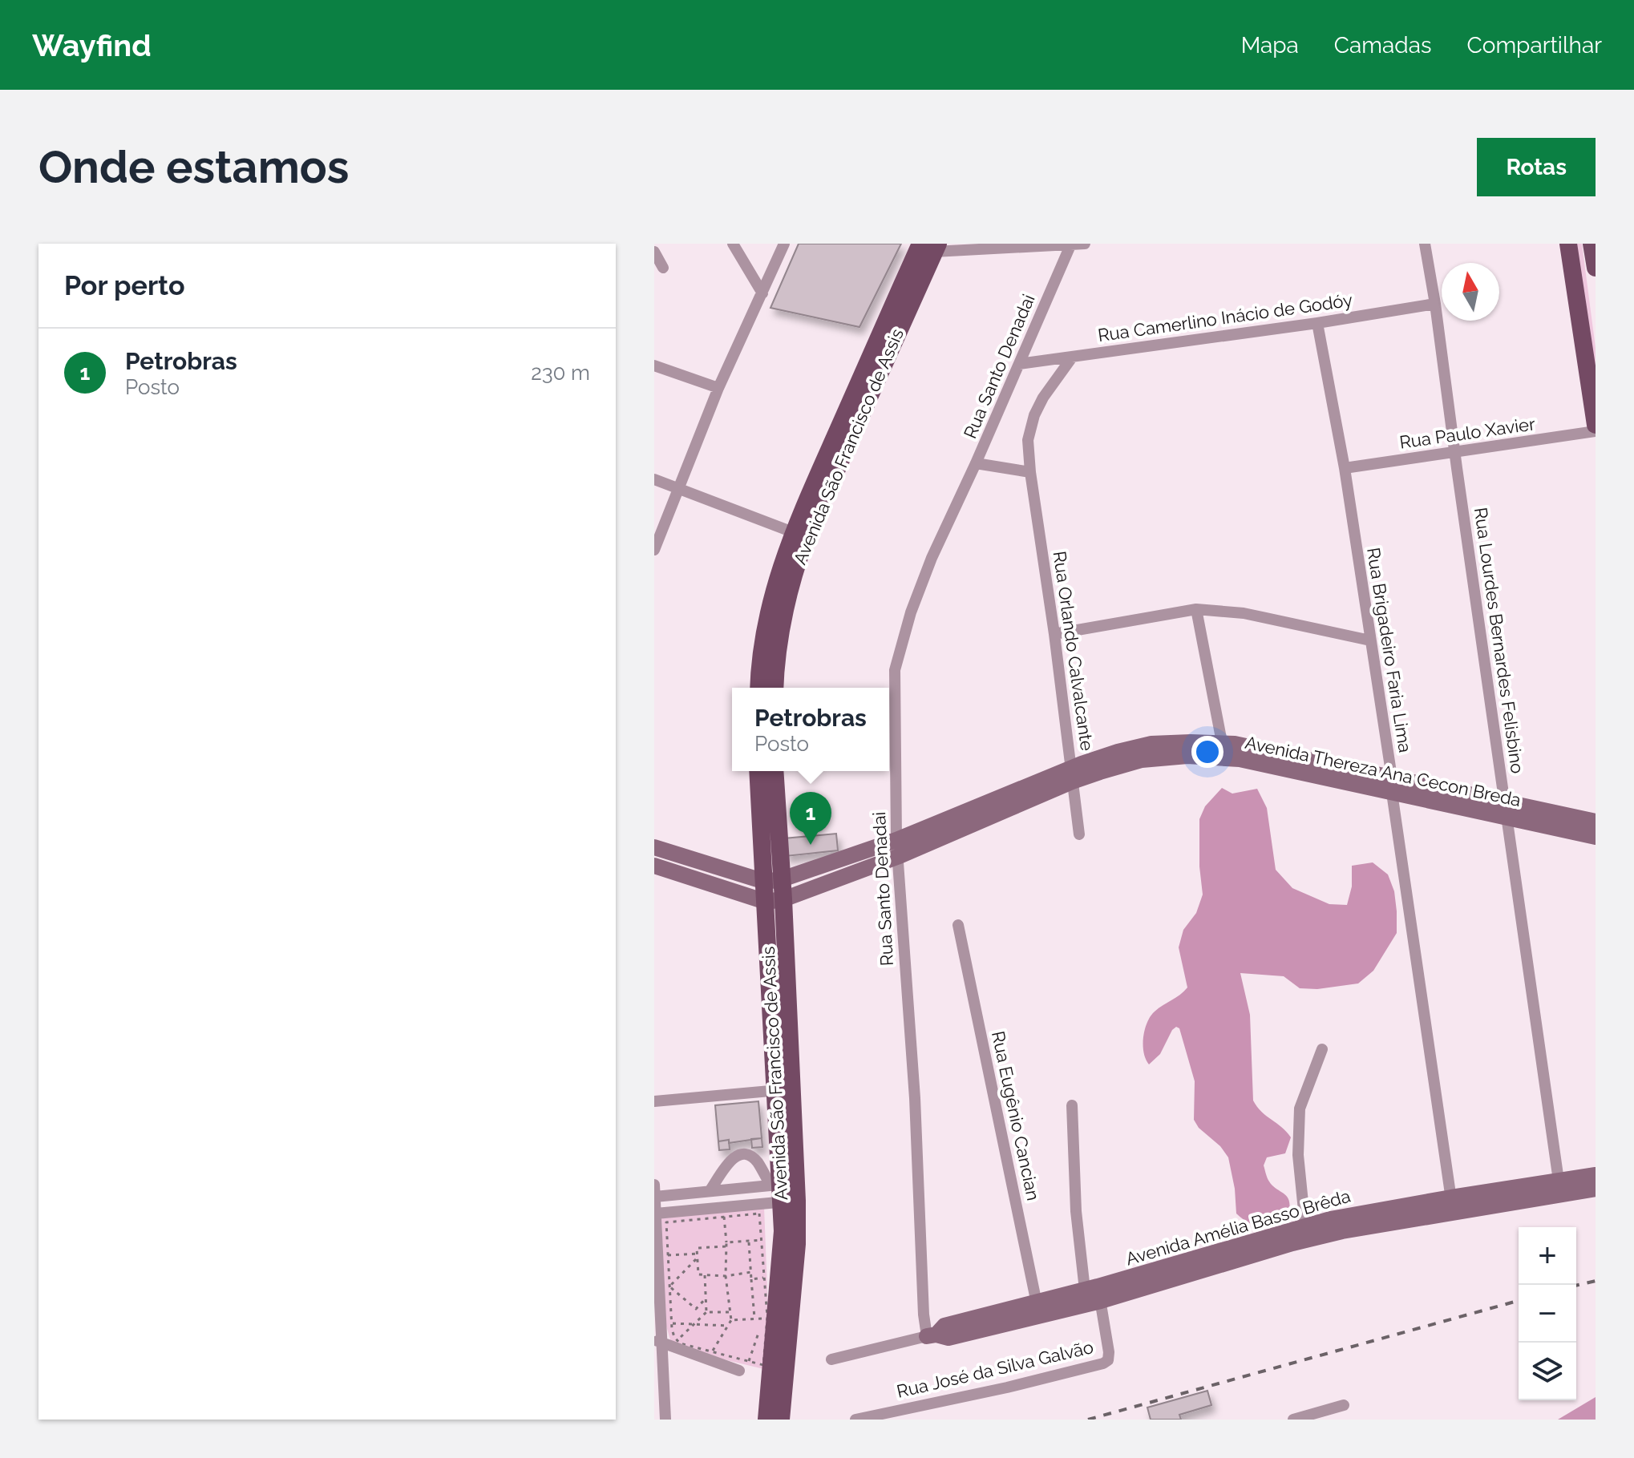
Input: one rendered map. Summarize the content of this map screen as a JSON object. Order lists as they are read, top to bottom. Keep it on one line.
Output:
{"streets":{"main road":["Avenida São Francisco de Assis","Avenida Thereza Ana Cecon Breda","Avenida Amélia Basso Brêda"],"street":["Rua Camerlino Inácio de Godóy","Rua Santo Denadai","Rua Paulo Xavier","Rua Lourdes Bernardes Felisbino","Rua Brigadeiro Faria Lima","Rua Orlando Calvalcante","Rua Eugênio Cancian","Rua José da Silva Galvão"]},"crossings":[["Rua Camerlino Inácio de Godóy","Rua Santo Denadai"],["Rua Camerlino Inácio de Godóy","Rua Lourdes Bernardes Felisbino"],["Rua Camerlino Inácio de Godóy","Rua Brigadeiro Faria Lima"],["Rua Camerlino Inácio de Godóy","Rua Orlando Calvalcante"],["Rua Santo Denadai","Avenida Thereza Ana Cecon Breda"],["Rua Santo Denadai","Avenida Amélia Basso Brêda"],["Rua Paulo Xavier","Rua Lourdes Bernardes Felisbino"],["Rua Paulo Xavier","Rua Brigadeiro Faria Lima"],["Avenida São Francisco de Assis","Avenida Thereza Ana Cecon Breda"],["Rua Lourdes Bernardes Felisbino","Avenida Thereza Ana Cecon Breda"],["Rua Lourdes Bernardes Felisbino","Avenida Amélia Basso Brêda"],["Rua Brigadeiro Faria Lima","Avenida Thereza Ana Cecon Breda"],["Rua Brigadeiro Faria Lima","Avenida Amélia Basso Brêda"],["Rua Orlando Calvalcante","Avenida Thereza Ana Cecon Breda"],["Rua Eugênio Cancian","Avenida Amélia Basso Brêda"],["Avenida Amélia Basso Brêda","Rua José da Silva Galvão"]],"north":"top","page":{"header":"Wayfind","nav":["Mapa","Camadas","Compartilhar"],"buttons":"Rotas","title":"Onde estamos","heading":"Por perto","list":[{"mark":"1","name":"Petrobras","note":"Posto","value":"230 m"}],"popup":["Petrobras","Posto"],"pins":"1","map_buttons":["+","−"]}}
